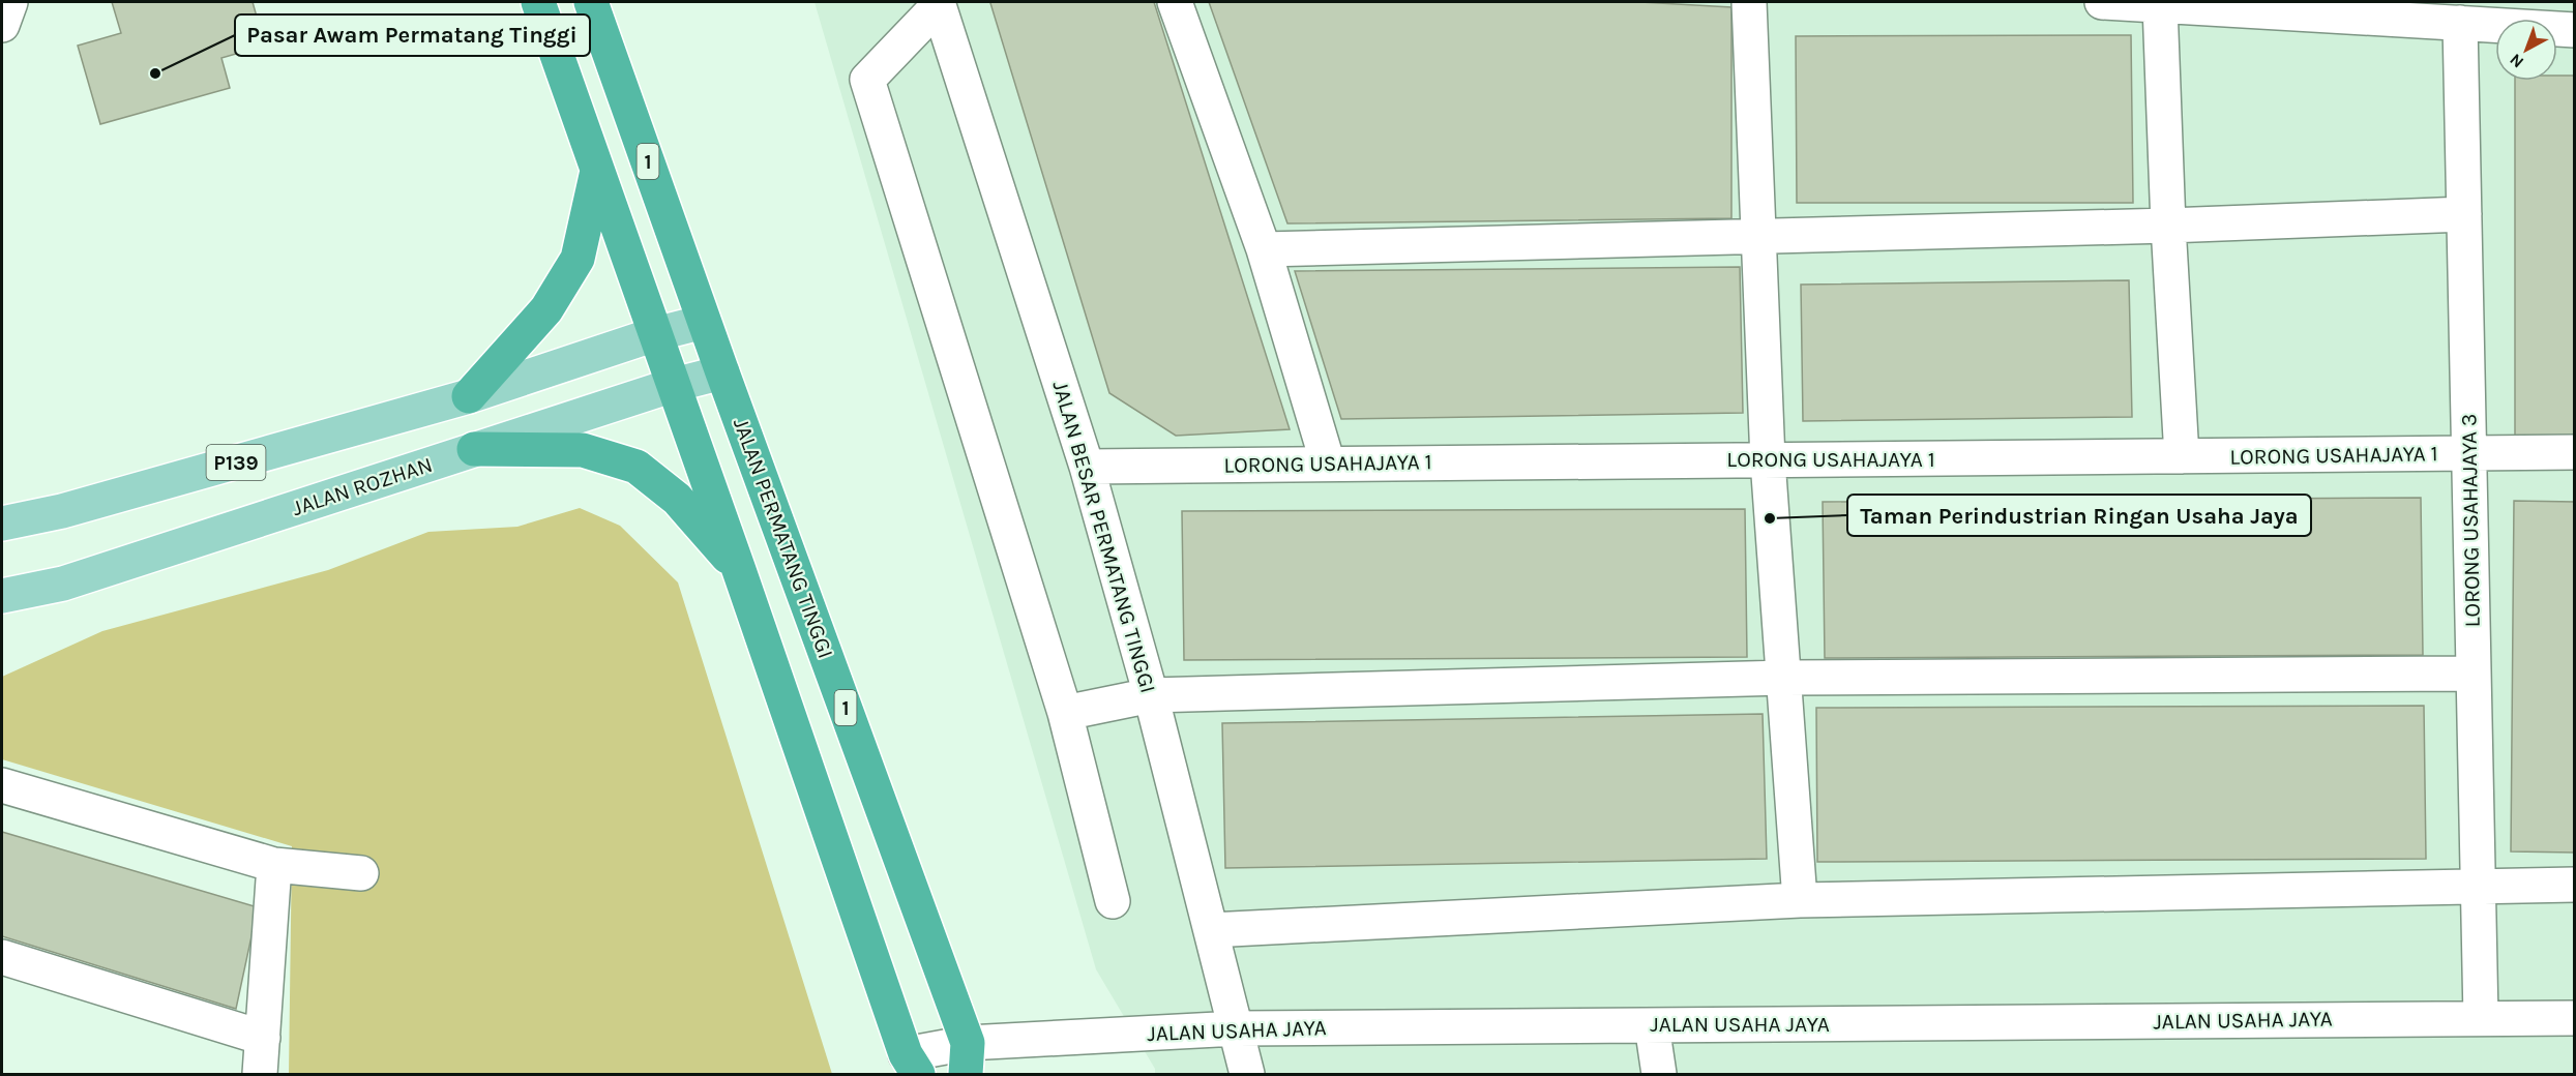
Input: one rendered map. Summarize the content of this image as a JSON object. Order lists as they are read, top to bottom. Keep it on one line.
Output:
{"streets":{"highway":["1","JALAN PERMATANG TINGGI"],"main road":["P139","JALAN ROZHAN"],"street":["LORONG USAHAJAYA 1","LORONG USAHAJAYA 3","JALAN BESAR PERMATANG TINGGI","JALAN USAHA JAYA"]},"crossings":[["LORONG USAHAJAYA 1","LORONG USAHAJAYA 3"],["LORONG USAHAJAYA 1","JALAN BESAR PERMATANG TINGGI"],["P139","JALAN PERMATANG TINGGI"],["JALAN ROZHAN","JALAN PERMATANG TINGGI"],["LORONG USAHAJAYA 3","JALAN USAHA JAYA"],["JALAN BESAR PERMATANG TINGGI","JALAN USAHA JAYA"],["JALAN PERMATANG TINGGI","JALAN USAHA JAYA"]],"places":["Pasar Awam Permatang Tinggi","Taman Perindustrian Ringan Usaha Jaya"],"north":"bottom left"}
